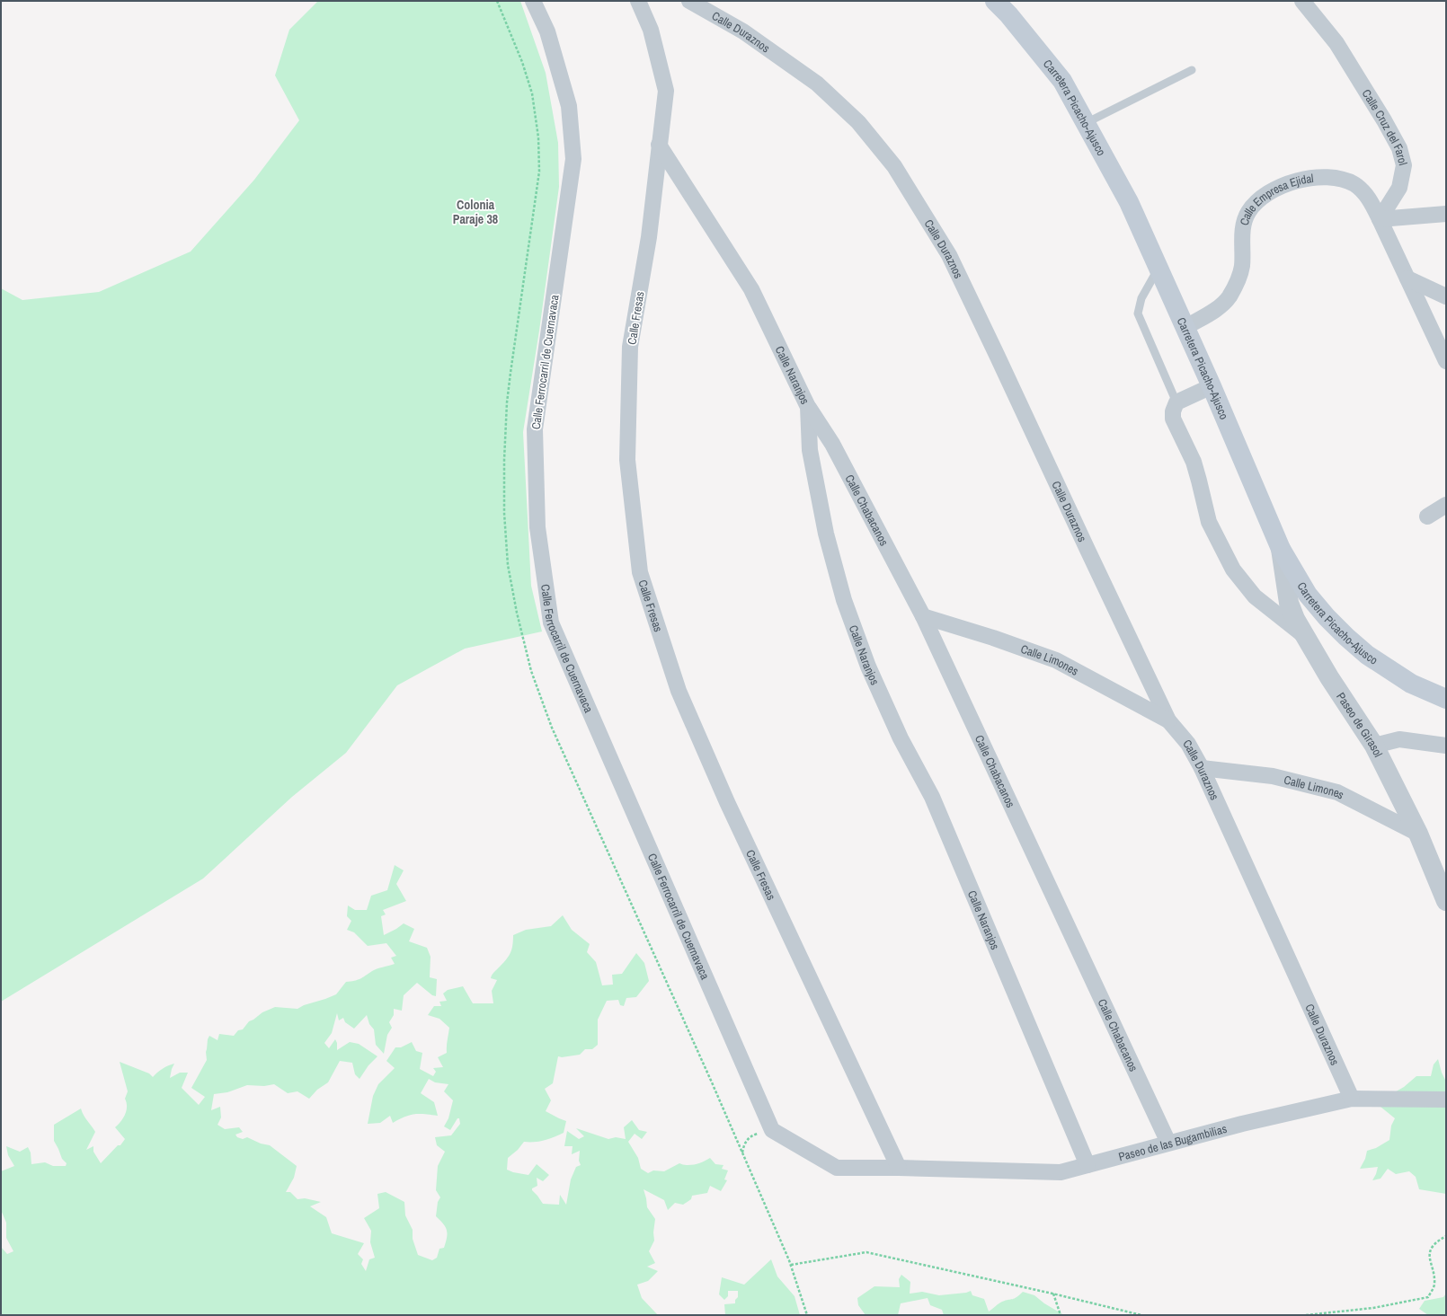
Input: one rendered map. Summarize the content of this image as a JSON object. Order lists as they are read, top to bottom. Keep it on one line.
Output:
{"streets":{"main road":["Carretera Picacho-Ajusco"],"street":["Calle Duraznos","Calle Cruz del Farol","Calle Empresa Ejidal","Calle Fresas","Calle Ferrocarril de Cuernavaca","Calle Naranjos","Calle Chabacanos","Calle Limones","Paseo de Girasol","Paseo de las Bugambilias"]},"crossings":[["Calle Duraznos","Calle Limones"],["Calle Duraznos","Paseo de las Bugambilias"],["Carretera Picacho-Ajusco","Calle Empresa Ejidal"],["Carretera Picacho-Ajusco","Paseo de Girasol"],["Calle Cruz del Farol","Calle Empresa Ejidal"],["Calle Fresas","Calle Naranjos"],["Calle Fresas","Paseo de las Bugambilias"],["Calle Naranjos","Calle Chabacanos"],["Calle Naranjos","Paseo de las Bugambilias"],["Calle Chabacanos","Calle Limones"],["Calle Chabacanos","Paseo de las Bugambilias"],["Calle Limones","Paseo de Girasol"]],"districts":["Colonia Paraje 38"]}
